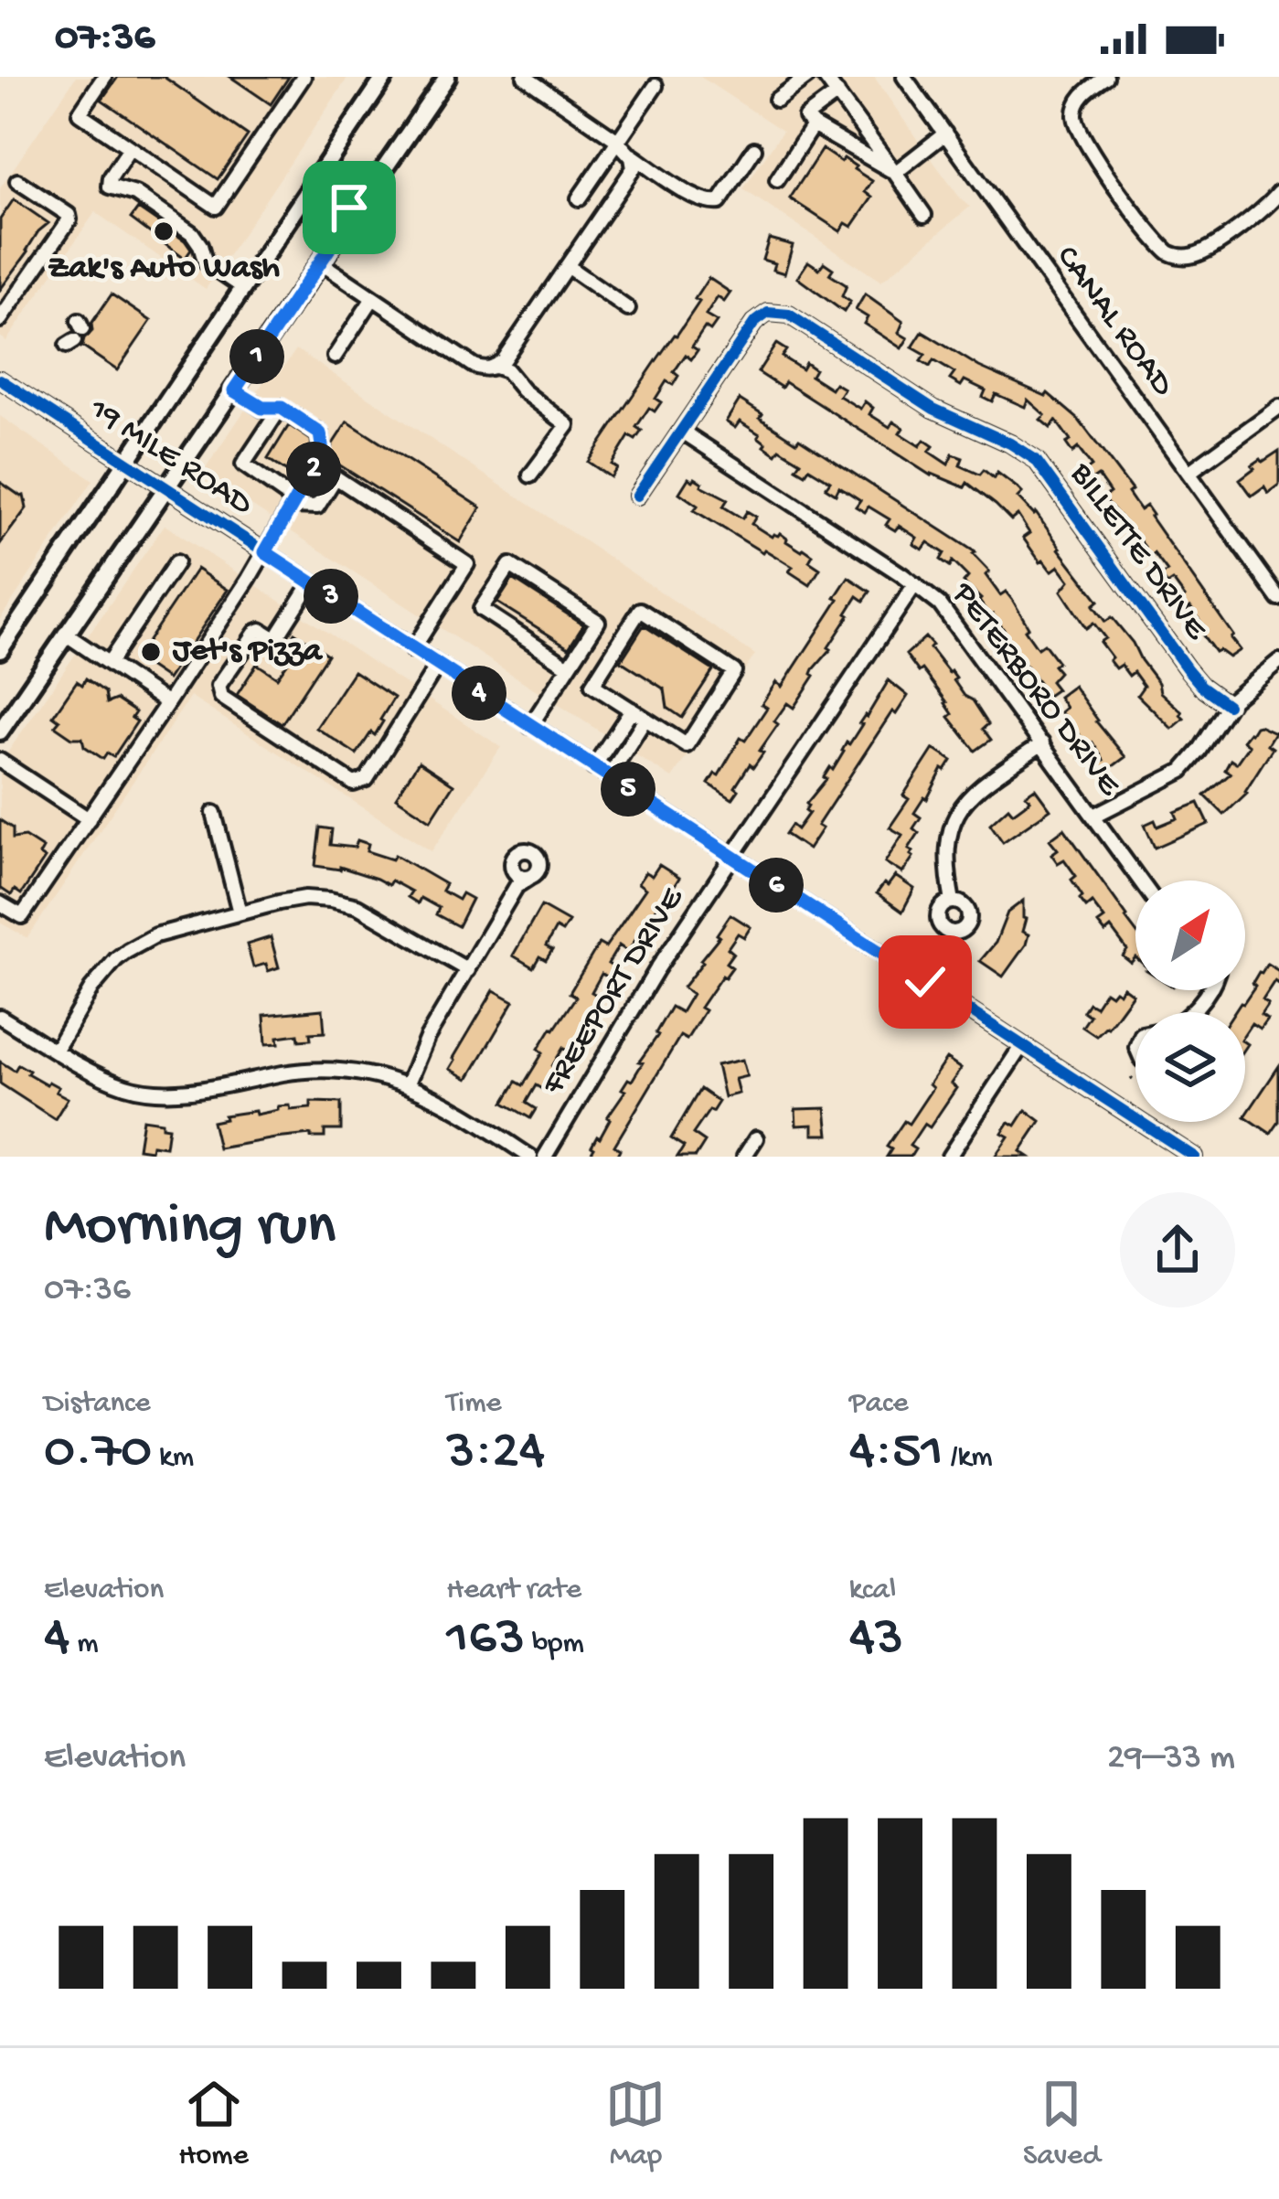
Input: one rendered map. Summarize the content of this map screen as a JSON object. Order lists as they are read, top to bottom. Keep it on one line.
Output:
{"streets":{"street":["CANAL ROAD","19 MILE ROAD","BILLETTE DRIVE","PETERBORO DRIVE","FREEPORT DRIVE"]},"crossings":[["19 MILE ROAD","FREEPORT DRIVE"],["BILLETTE DRIVE","PETERBORO DRIVE"],["PETERBORO DRIVE","FREEPORT DRIVE"]],"places":["Zak's Auto Wash","Jet's Pizza"],"north":"top right","page":{"status":"07:36","pins":["1","2","3","4","5","6"],"heading":["Morning run","07:36"],"stats":[["Distance","0.70 km"],["Time","3:24"],["Pace","4:51 /km"],["Elevation","4 m"],["Heart rate","163 bpm"],["kcal","43"]],"chart":["Elevation","29–33 m"],"tabs":["Home","Map","Saved"]}}
